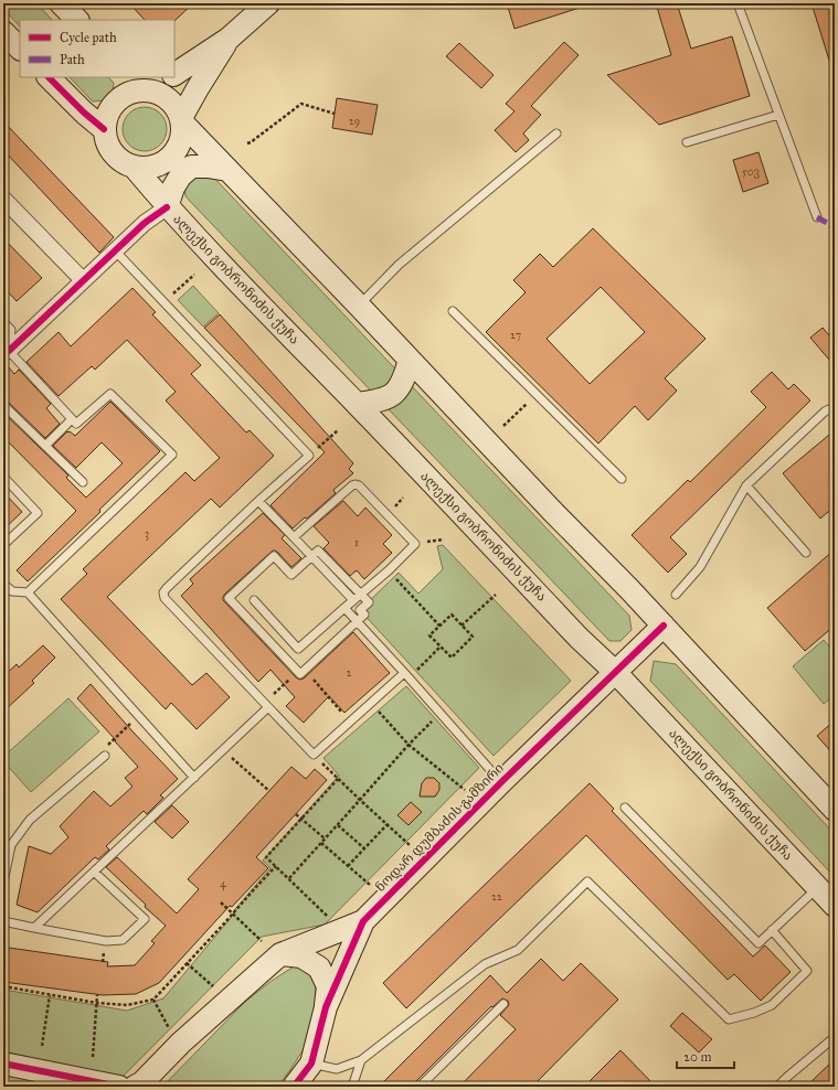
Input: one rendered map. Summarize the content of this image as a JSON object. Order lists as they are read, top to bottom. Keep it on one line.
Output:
{"streets":{"main road":["ალექსი გობრონიძის ქუჩა","ნოდარ დუმბაძის გამზირი"]},"crossings":[["ალექსი გობრონიძის ქუჩა","ნოდარ დუმბაძის გამზირი"]],"house_numbers":["29","50ვ","27","3","1","2","4","22"],"legend":["Cycle path","Path"],"scale_bar":"20 m"}
